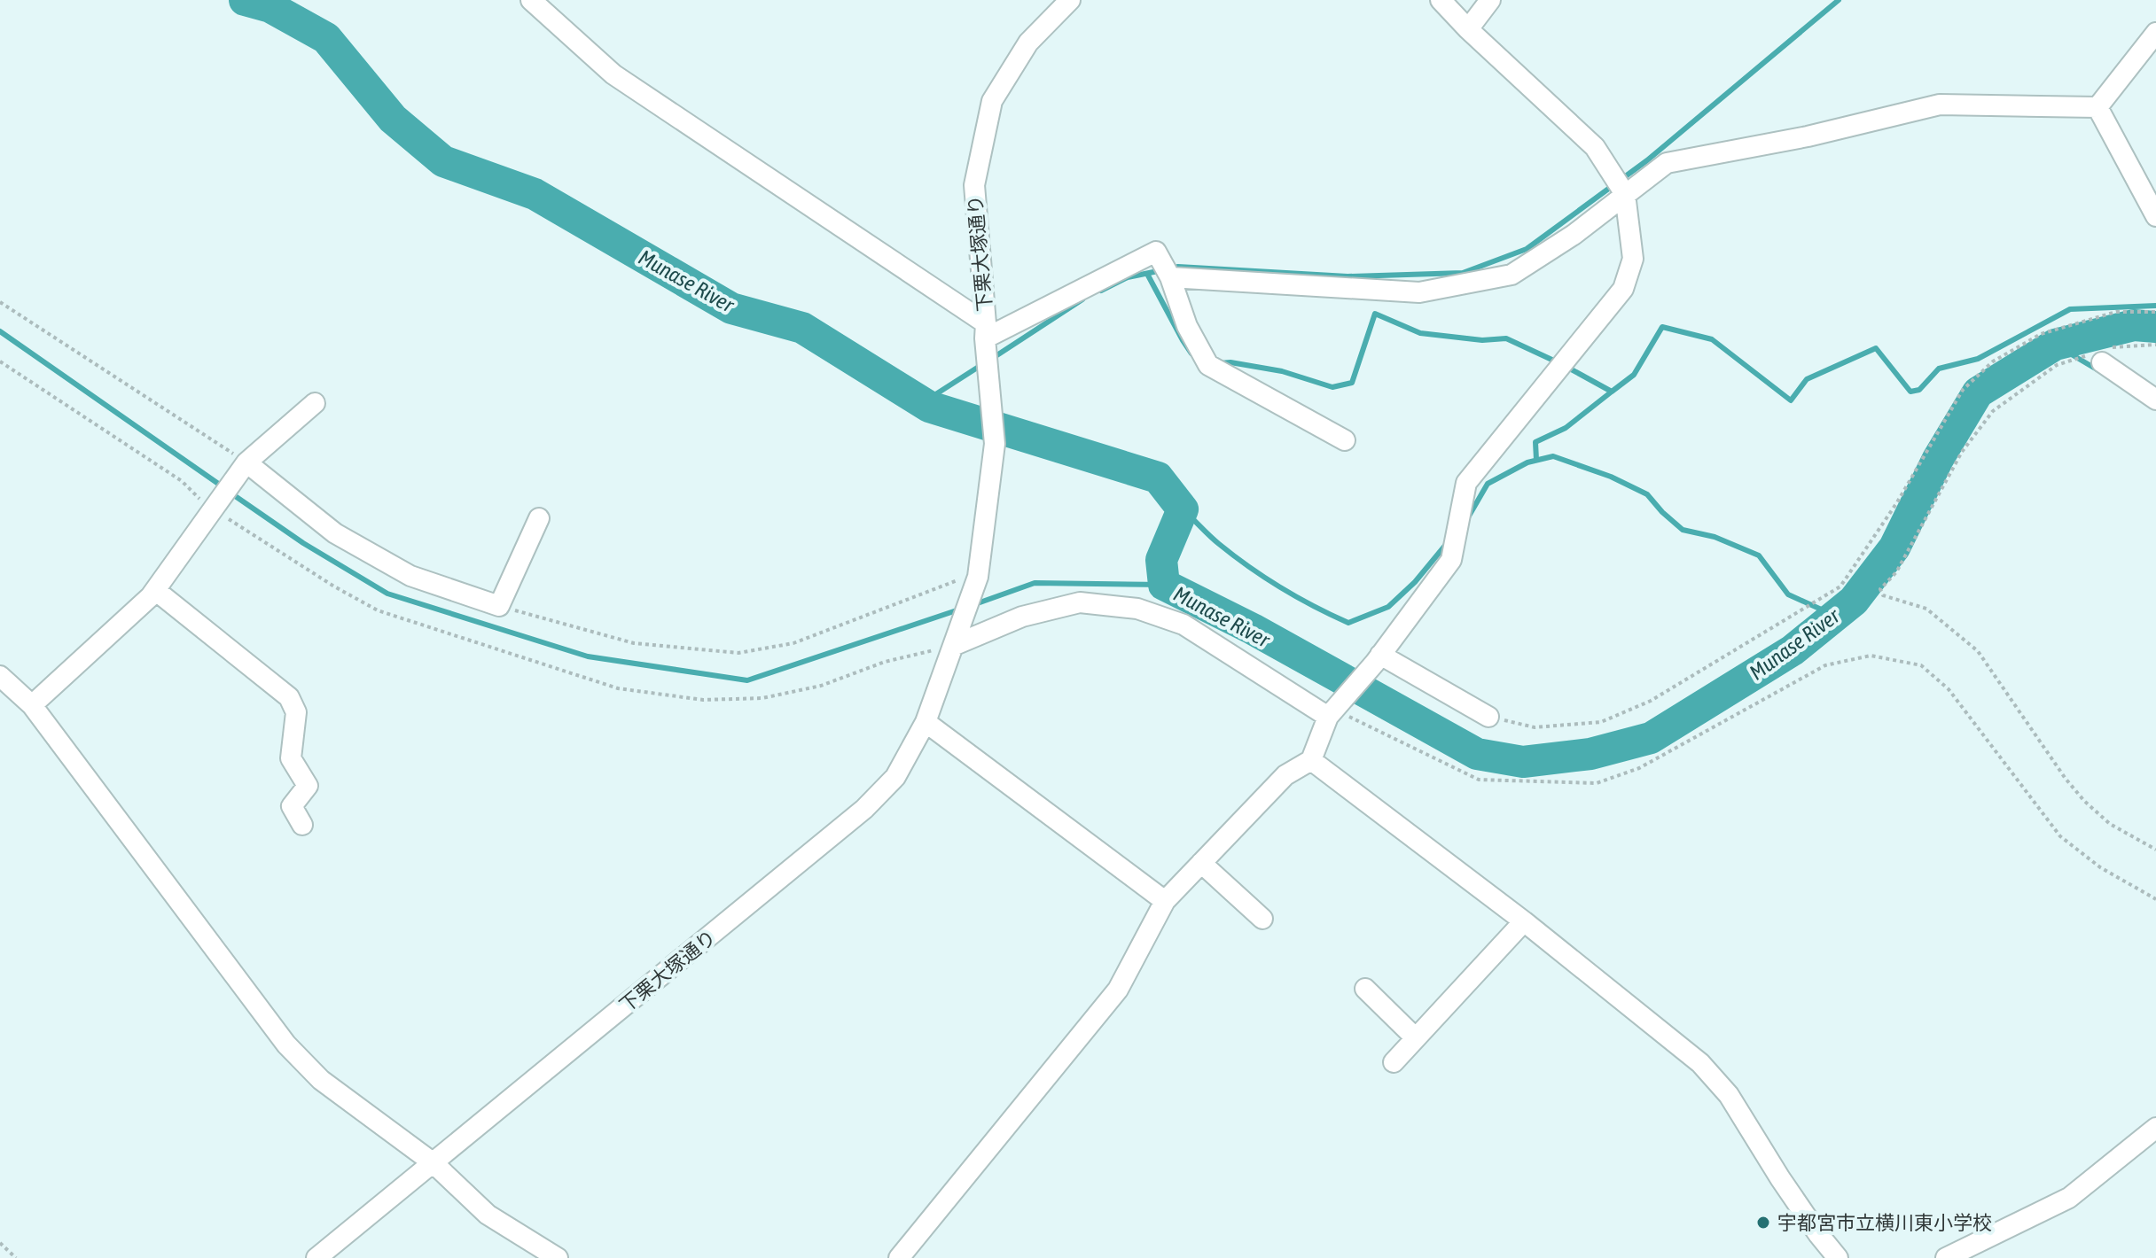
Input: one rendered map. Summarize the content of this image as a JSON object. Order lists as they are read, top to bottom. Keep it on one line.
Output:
{"streets":{"street":["下栗大塚通り"]},"water":["Munase River"],"places":["宇都宮市立横川東小学校"]}
